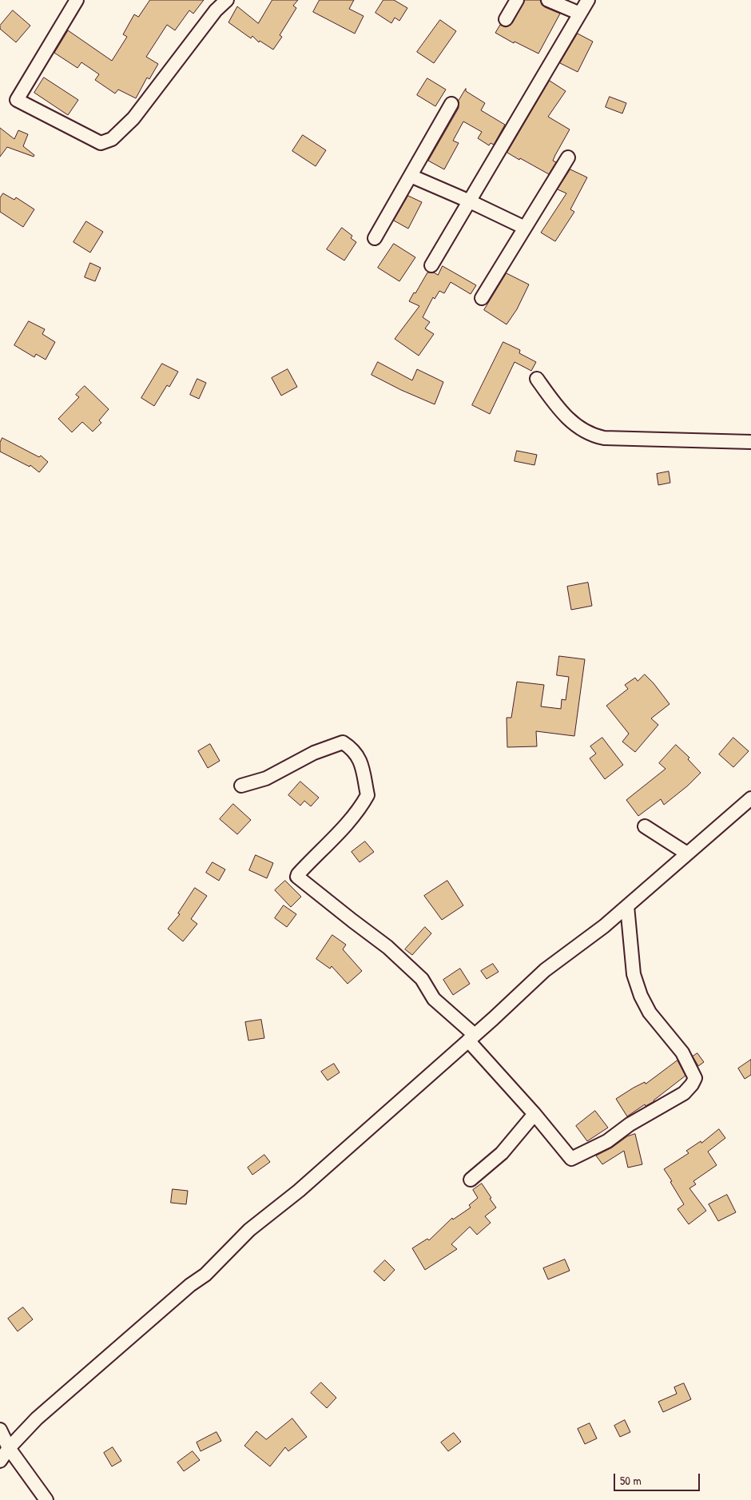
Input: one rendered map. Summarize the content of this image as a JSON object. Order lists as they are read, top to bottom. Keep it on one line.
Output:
{"scale_bar":"50 m"}
